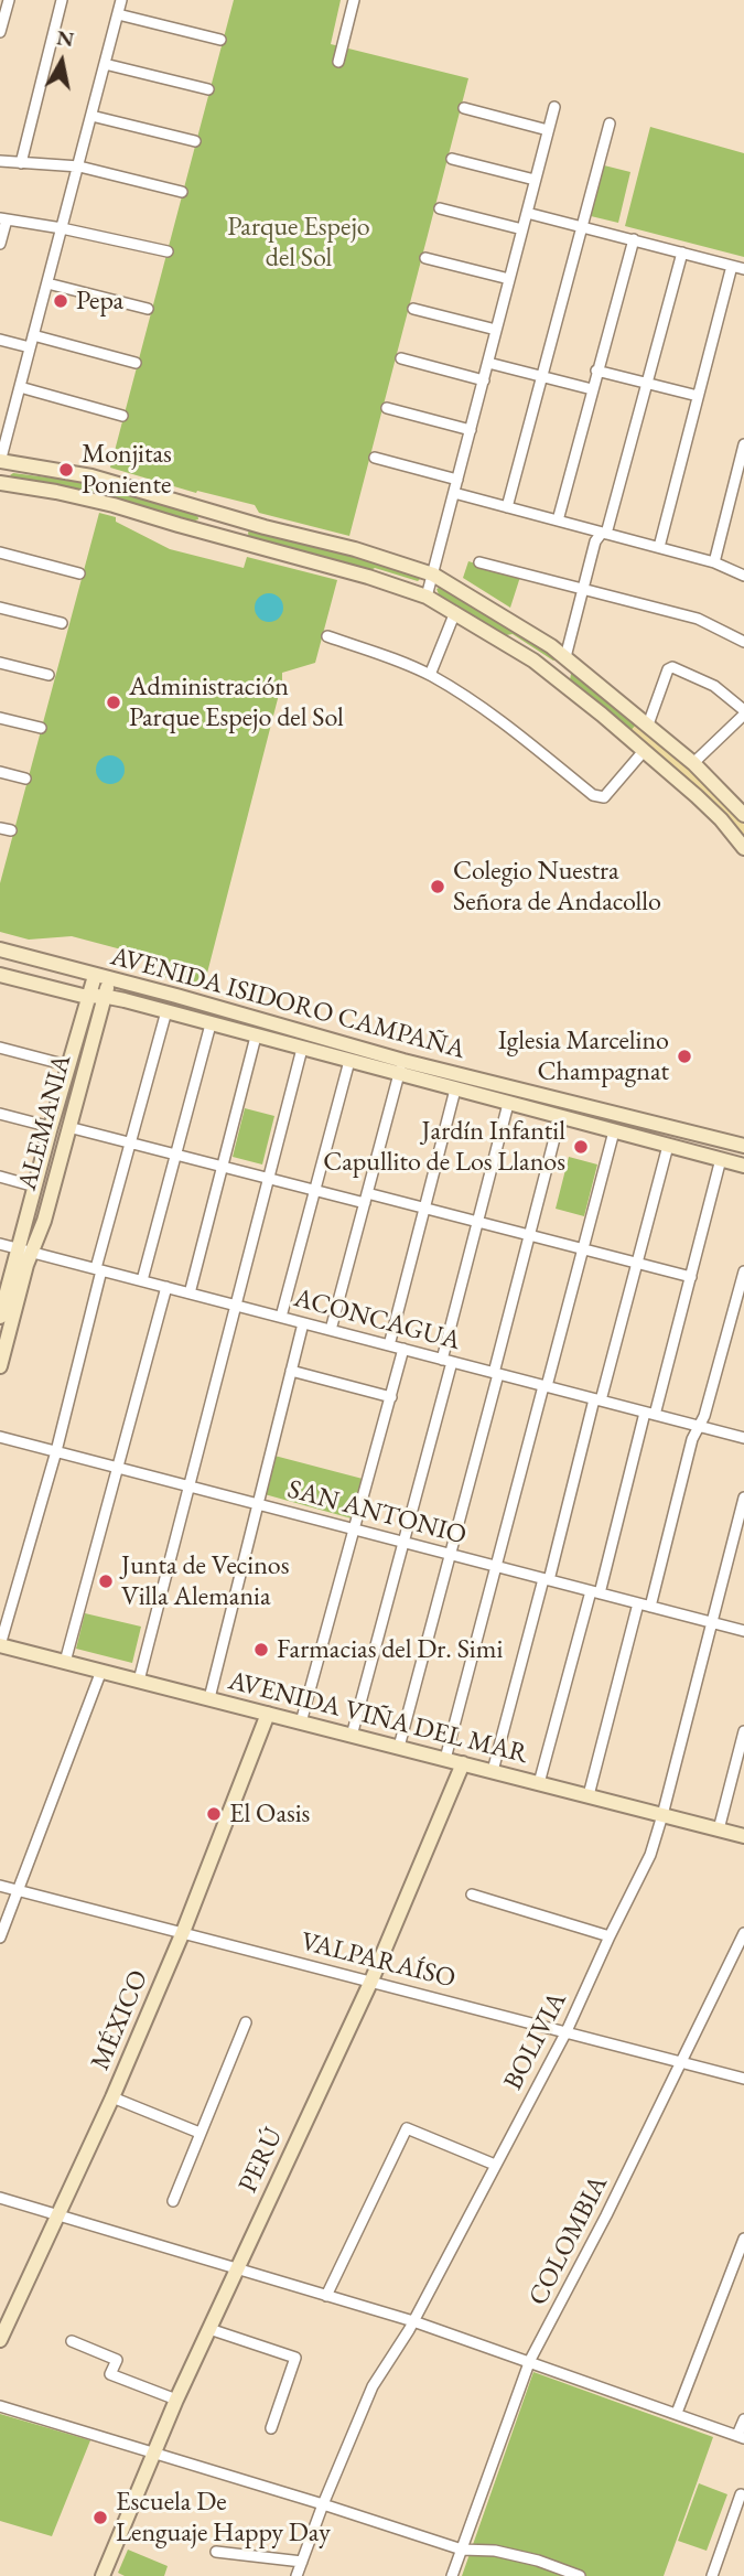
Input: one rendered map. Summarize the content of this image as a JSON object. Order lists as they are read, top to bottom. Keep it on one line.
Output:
{"streets":{"street":["AVENIDA ISIDORO CAMPAÑA","ALEMANIA","ACONCAGUA","SAN ANTONIO","AVENIDA VIÑA DEL MAR","VALPARAÍSO","MÉXICO","BOLIVIA","PERÚ","COLOMBIA"]},"crossings":[["AVENIDA ISIDORO CAMPAÑA","ALEMANIA"],["ALEMANIA","ACONCAGUA"],["SAN ANTONIO","BOLIVIA"],["AVENIDA VIÑA DEL MAR","MÉXICO"],["AVENIDA VIÑA DEL MAR","BOLIVIA"],["AVENIDA VIÑA DEL MAR","PERÚ"],["VALPARAÍSO","MÉXICO"],["VALPARAÍSO","BOLIVIA"],["VALPARAÍSO","PERÚ"],["VALPARAÍSO","COLOMBIA"]],"parks":["Parque Espejo del Sol"],"places":["Pepa","Monjitas Poniente","Administración Parque Espejo del Sol","Colegio Nuestra Señora de Andacollo","Iglesia Marcelino Champagnat","Jardín Infantil Capullito de Los Llanos","Junta de Vecinos Villa Alemania","Farmacias del Dr. Simi","El Oasis","Escuela De Lenguaje Happy Day"],"north":"top"}
